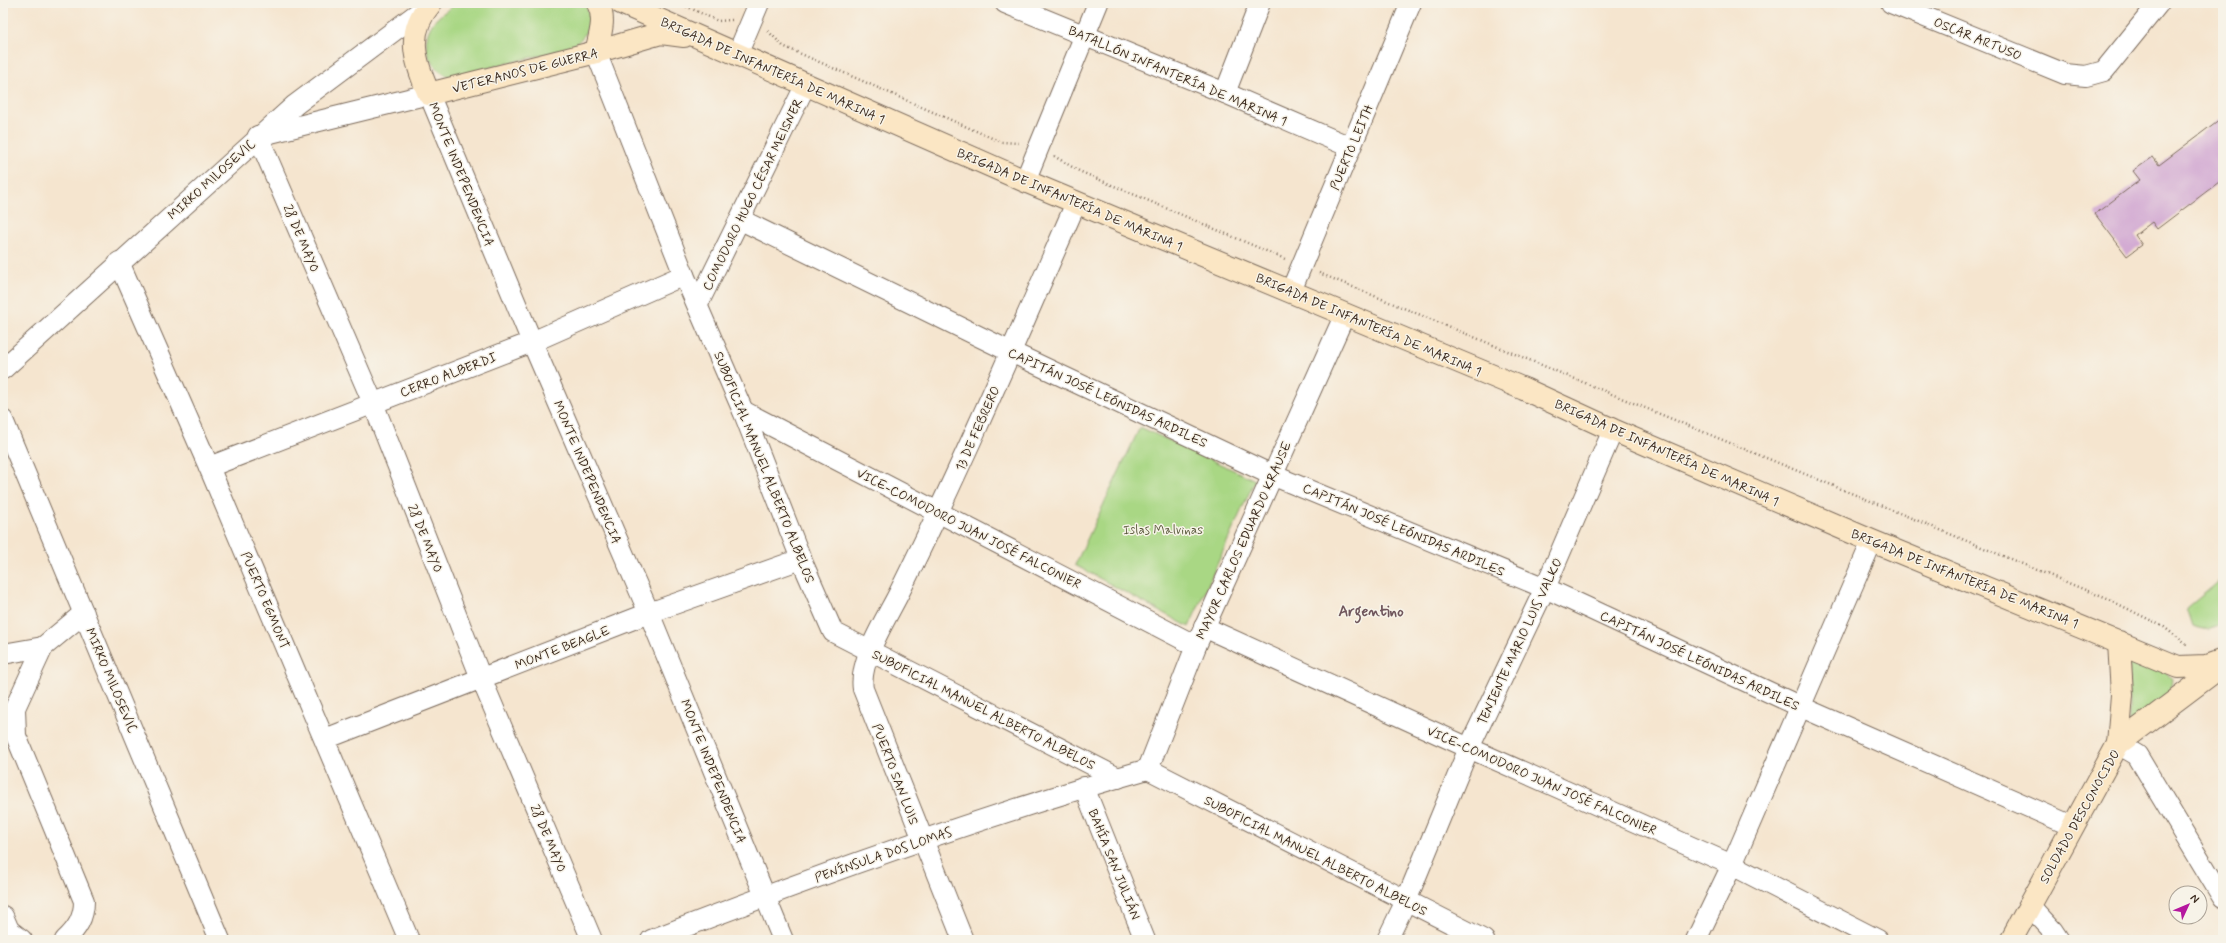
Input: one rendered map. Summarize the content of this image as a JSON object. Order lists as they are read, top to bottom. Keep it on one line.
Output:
{"streets":{"street":["OSCAR ARTUSO","VETERANOS DE GUERRA","BRIGADA DE INFANTERÍA DE MARINA 1","BATALLÓN INFANTERÍA DE MARINA 1","PUERTO LEITH","MONTE INDEPENDENCIA","MIRKO MILOSEVIC","COMODORO HUGO CÉSAR MEISNER","28 DE MAYO","CERRO ALBERDI","CAPITÁN JOSÉ LEÓNIDAS ARDILES","13 DE FEBRERO","SUBOFICIAL MANUEL ALBERTO ALBELOS","VICE-COMODORO JUAN JOSÉ FALCONIER","MAYOR CARLOS EDUARDO KRAUSE","PUERTO EGMONT","TENIENTE MARIO LUIS VALKO","MONTE BEAGLE","PUERTO SAN LUIS","SOLDADO DESCONOCIDO","PENÍNSULA DOS LOMAS","BAHÍA SAN JULIÁN"]},"crossings":[["VETERANOS DE GUERRA","BRIGADA DE INFANTERÍA DE MARINA 1"],["VETERANOS DE GUERRA","MONTE INDEPENDENCIA"],["VETERANOS DE GUERRA","MIRKO MILOSEVIC"],["VETERANOS DE GUERRA","28 DE MAYO"],["VETERANOS DE GUERRA","SUBOFICIAL MANUEL ALBERTO ALBELOS"],["BRIGADA DE INFANTERÍA DE MARINA 1","PUERTO LEITH"],["BRIGADA DE INFANTERÍA DE MARINA 1","COMODORO HUGO CÉSAR MEISNER"],["BRIGADA DE INFANTERÍA DE MARINA 1","13 DE FEBRERO"],["BRIGADA DE INFANTERÍA DE MARINA 1","MAYOR CARLOS EDUARDO KRAUSE"],["BRIGADA DE INFANTERÍA DE MARINA 1","TENIENTE MARIO LUIS VALKO"],["BATALLÓN INFANTERÍA DE MARINA 1","PUERTO LEITH"],["MONTE INDEPENDENCIA","MIRKO MILOSEVIC"],["MONTE INDEPENDENCIA","CERRO ALBERDI"],["MONTE INDEPENDENCIA","MONTE BEAGLE"],["MONTE INDEPENDENCIA","PENÍNSULA DOS LOMAS"],["MIRKO MILOSEVIC","28 DE MAYO"],["MIRKO MILOSEVIC","PUERTO EGMONT"],["COMODORO HUGO CÉSAR MEISNER","CAPITÁN JOSÉ LEÓNIDAS ARDILES"],["COMODORO HUGO CÉSAR MEISNER","SUBOFICIAL MANUEL ALBERTO ALBELOS"],["28 DE MAYO","CERRO ALBERDI"],["28 DE MAYO","MONTE BEAGLE"],["CERRO ALBERDI","SUBOFICIAL MANUEL ALBERTO ALBELOS"],["CERRO ALBERDI","PUERTO EGMONT"],["CAPITÁN JOSÉ LEÓNIDAS ARDILES","13 DE FEBRERO"],["CAPITÁN JOSÉ LEÓNIDAS ARDILES","MAYOR CARLOS EDUARDO KRAUSE"],["CAPITÁN JOSÉ LEÓNIDAS ARDILES","TENIENTE MARIO LUIS VALKO"],["CAPITÁN JOSÉ LEÓNIDAS ARDILES","SOLDADO DESCONOCIDO"],["13 DE FEBRERO","SUBOFICIAL MANUEL ALBERTO ALBELOS"],["13 DE FEBRERO","VICE-COMODORO JUAN JOSÉ FALCONIER"],["13 DE FEBRERO","PUERTO SAN LUIS"],["SUBOFICIAL MANUEL ALBERTO ALBELOS","VICE-COMODORO JUAN JOSÉ FALCONIER"],["SUBOFICIAL MANUEL ALBERTO ALBELOS","MAYOR CARLOS EDUARDO KRAUSE"],["SUBOFICIAL MANUEL ALBERTO ALBELOS","TENIENTE MARIO LUIS VALKO"],["SUBOFICIAL MANUEL ALBERTO ALBELOS","MONTE BEAGLE"],["SUBOFICIAL MANUEL ALBERTO ALBELOS","PUERTO SAN LUIS"],["SUBOFICIAL MANUEL ALBERTO ALBELOS","PENÍNSULA DOS LOMAS"],["VICE-COMODORO JUAN JOSÉ FALCONIER","MAYOR CARLOS EDUARDO KRAUSE"],["VICE-COMODORO JUAN JOSÉ FALCONIER","TENIENTE MARIO LUIS VALKO"],["MAYOR CARLOS EDUARDO KRAUSE","PENÍNSULA DOS LOMAS"],["PUERTO EGMONT","MONTE BEAGLE"],["PUERTO SAN LUIS","PENÍNSULA DOS LOMAS"],["PENÍNSULA DOS LOMAS","BAHÍA SAN JULIÁN"]],"districts":["Argentino"],"parks":["Islas Malvinas"],"north":"top right"}
